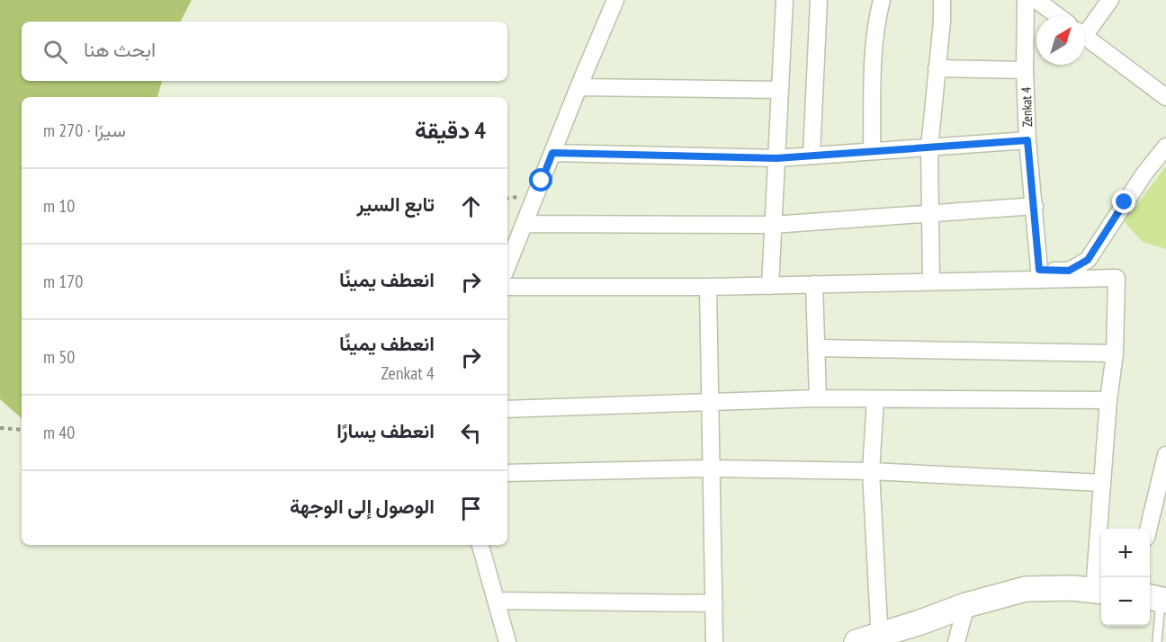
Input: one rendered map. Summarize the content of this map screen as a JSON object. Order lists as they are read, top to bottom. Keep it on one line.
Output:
{"streets":{"street":["Zenkat 4"]},"north":"top right","page":{"search":"ابحث هنا","heading":["4 دقيقة","سيرًا · 270 m"],"list":[["تابع السير","10 m"],["انعطف يمينًا","170 m"],["انعطف يمينًا","Zenkat 4","50 m"],["انعطف يسارًا","40 m"],"الوصول إلى الوجهة"],"map_buttons":["+","−"]}}
